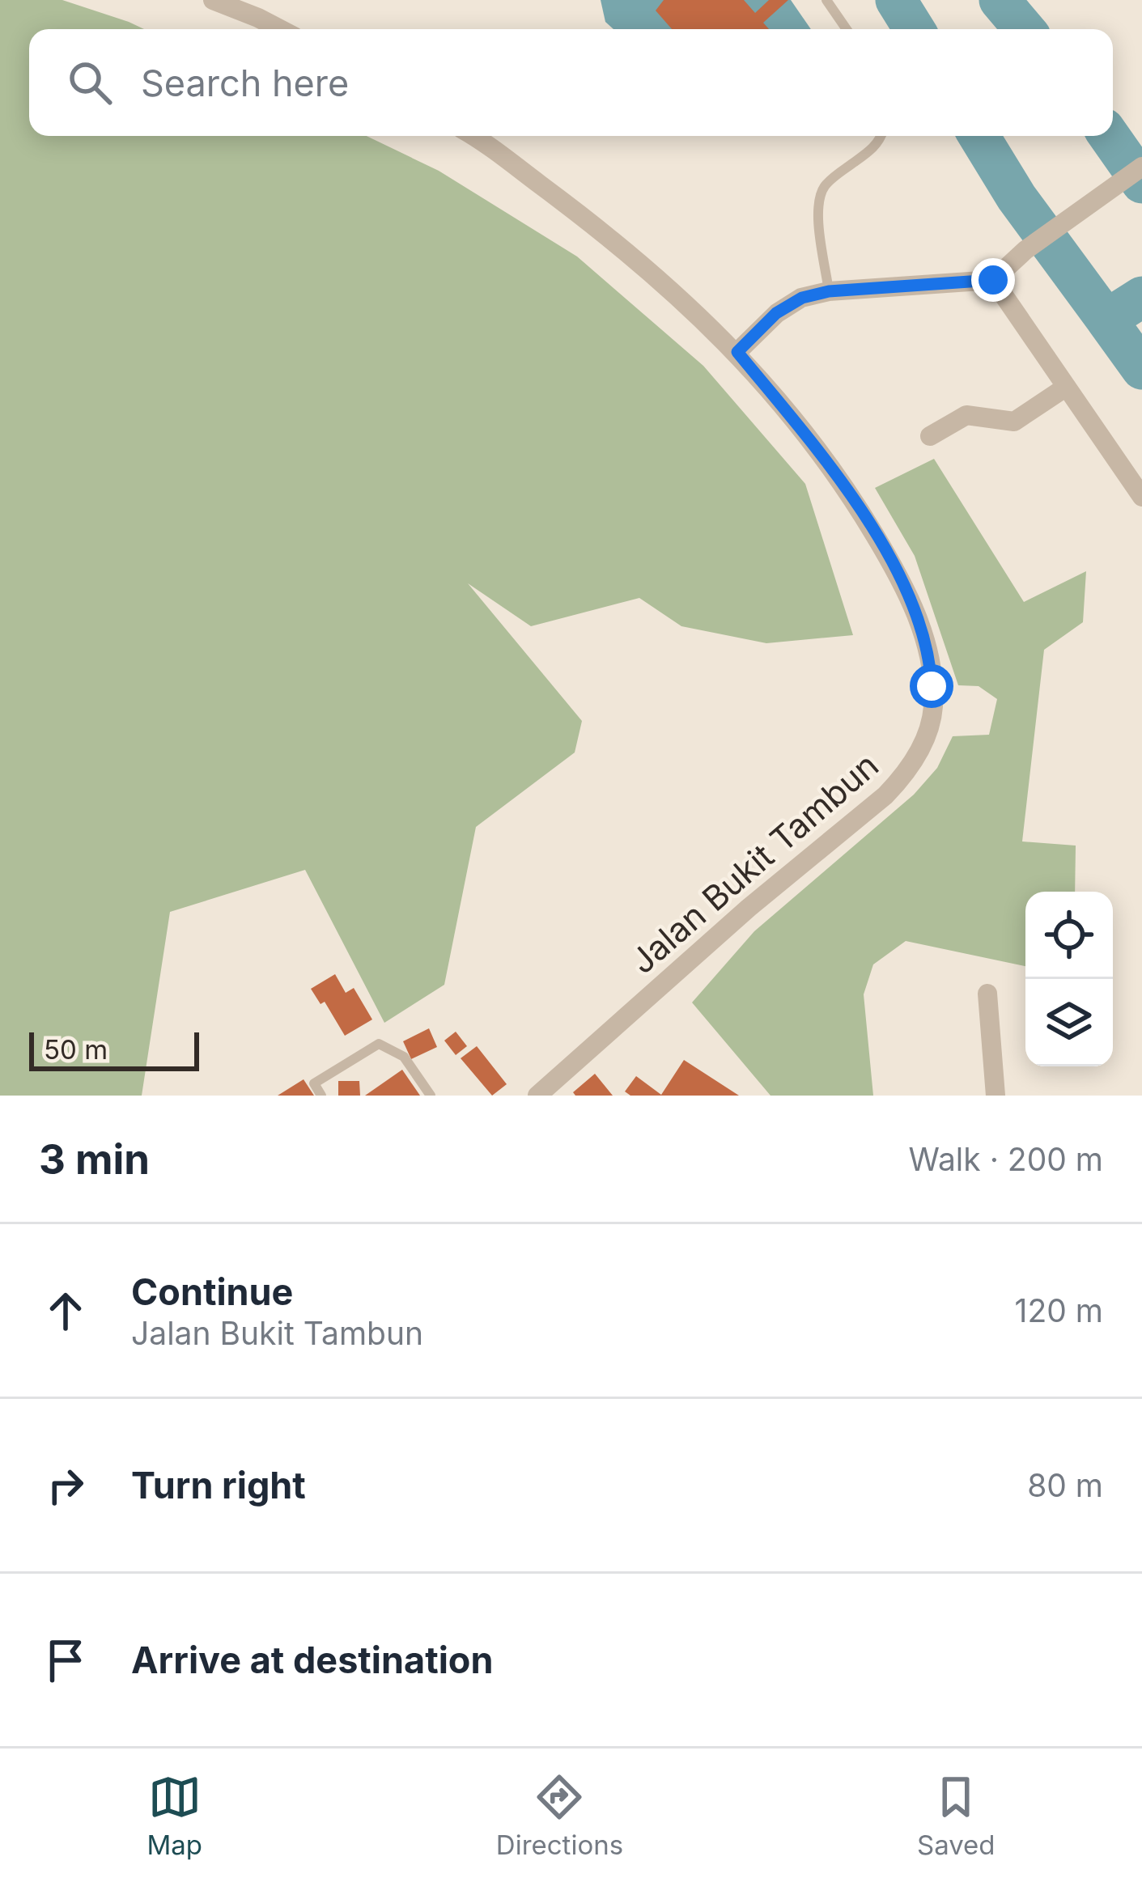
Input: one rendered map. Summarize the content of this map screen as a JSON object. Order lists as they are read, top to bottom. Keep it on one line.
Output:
{"streets":{"street":["Jalan Bukit Tambun"]},"scale_bar":"50 m","page":{"search":"Search here","scale":"50 m","heading":["3 min","Walk · 200 m"],"list":[["Continue","Jalan Bukit Tambun","120 m"],["Turn right","80 m"],"Arrive at destination"],"nav":["Map","Directions","Saved"]}}
